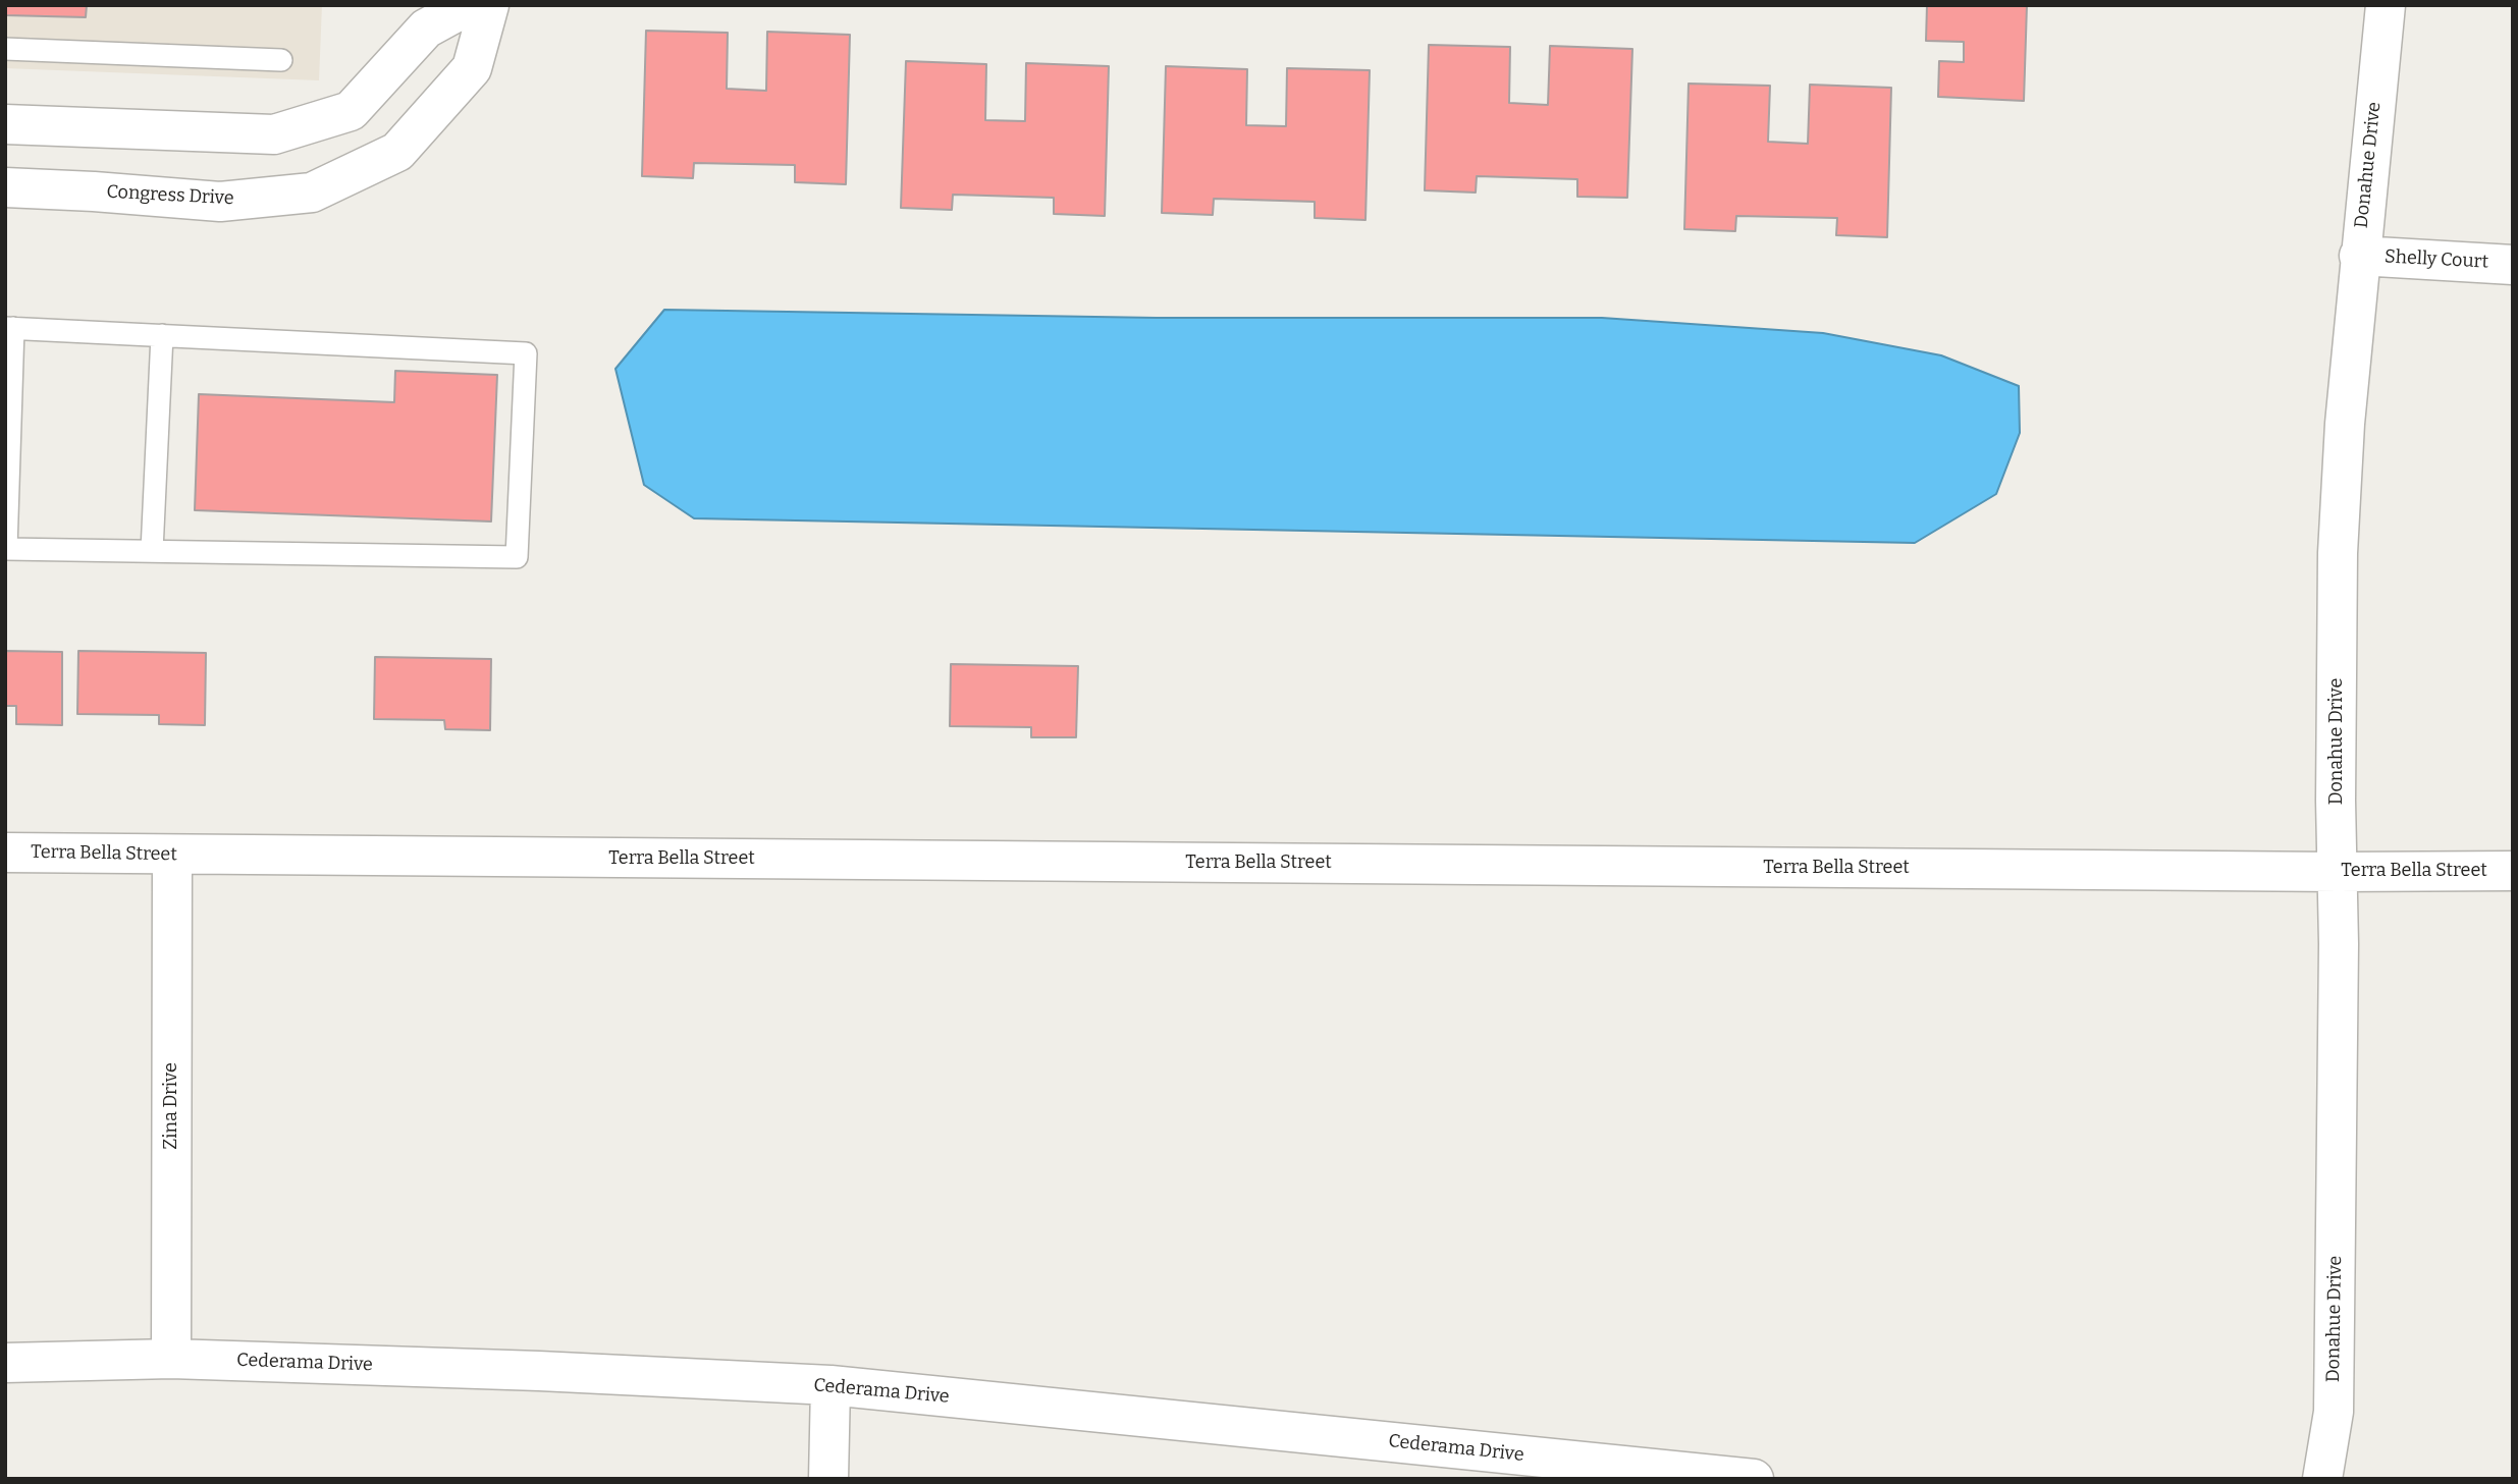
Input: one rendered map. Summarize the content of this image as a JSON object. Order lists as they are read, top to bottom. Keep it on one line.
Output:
{"streets":{"street":["Donahue Drive","Congress Drive","Shelly Court","Terra Bella Street","Zina Drive","Cederama Drive"]},"crossings":[["Donahue Drive","Shelly Court"],["Donahue Drive","Terra Bella Street"],["Terra Bella Street","Zina Drive"],["Zina Drive","Cederama Drive"]]}
